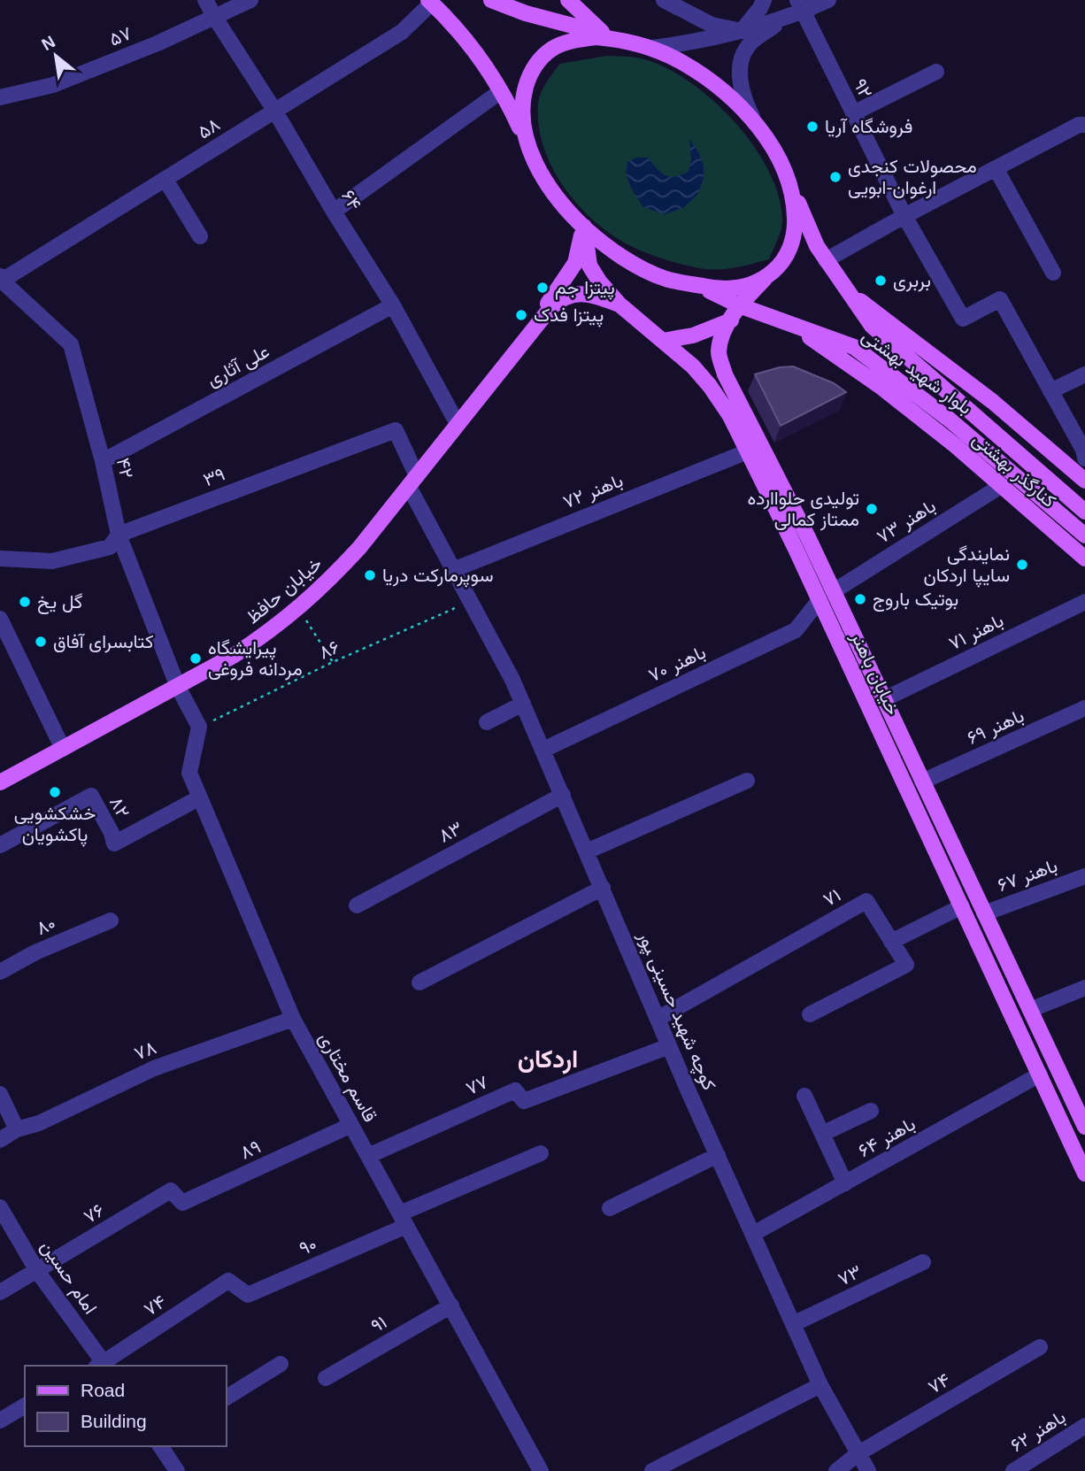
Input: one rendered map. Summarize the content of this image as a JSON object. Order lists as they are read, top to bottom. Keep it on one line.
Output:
{"streets":{"main road":["بلوار شهید بهشتی","کنارگذر بهشتی","خیابان حافظ","خیابان باهنر"],"street":["۵۷","۹۲","۵۸","۶۴","علی آثاری","۴۲","۳۹","باهنر ۷۲","باهنر ۷۳","باهنر ۷۱","باهنر ۷۰","باهنر ۶۹","۸۲","۸۳","باهنر ۶۷","۷۱","۸۰","کوچه شهید حسینی ‍پور","۷۸","قاسم مختاری","۷۷","باهنر ۶۴","۸۹","۷۶","۹۰","۷۳","امام حسین","۷۴","۹۱","باهنر ۶۲"],"path":["۸۶"]},"crossings":[["۵۷","۶۴"],["۵۸","۶۴"],["۵۸","۴۲"],["۶۴","علی آثاری"],["۶۴","خیابان حافظ"],["علی آثاری","۴۲"],["بلوار شهید بهشتی","کنارگذر بهشتی"],["بلوار شهید بهشتی","خیابان باهنر"],["۴۲","۳۹"],["۴۲","خیابان حافظ"],["کنارگذر بهشتی","باهنر ۷۳"],["۳۹","خیابان حافظ"],["۳۹","کوچه شهید حسینی ‍پور"],["باهنر ۷۲","خیابان باهنر"],["باهنر ۷۲","کوچه شهید حسینی ‍پور"],["باهنر ۷۳","خیابان باهنر"],["خیابان حافظ","خیابان باهنر"],["خیابان حافظ","کوچه شهید حسینی ‍پور"],["باهنر ۷۱","خیابان باهنر"],["۸۶","کوچه شهید حسینی ‍پور"],["۸۶","قاسم مختاری"],["باهنر ۷۰","خیابان باهنر"],["باهنر ۷۰","کوچه شهید حسینی ‍پور"],["خیابان باهنر","باهنر ۶۹"],["خیابان باهنر","باهنر ۶۷"],["خیابان باهنر","باهنر ۶۴"],["۸۲","قاسم مختاری"],["۸۳","کوچه شهید حسینی ‍پور"],["۷۱","کوچه شهید حسینی ‍پور"],["کوچه شهید حسینی ‍پور","۷۷"],["کوچه شهید حسینی ‍پور","باهنر ۶۴"],["کوچه شهید حسینی ‍پور","۷۳"],["کوچه شهید حسینی ‍پور","۷۴"],["۷۸","قاسم مختاری"],["قاسم مختاری","۷۷"],["قاسم مختاری","۸۹"],["قاسم مختاری","۹۰"],["قاسم مختاری","۹۱"],["۸۹","۷۶"],["۷۶","امام حسین"],["۹۰","۷۴"],["امام حسین","۷۴"]],"districts":["اردکان"],"places":["فروشگاه آریا","محصولات کنجدی ارغوان-ابویی","بربری","پیتزا جم","پیتزا فدک","تولیدی حلواارده ممتاز کمالی","نمایندگی سایپا اردکان","سوپرمارکت دریا","بوتیک باروج","گل یخ","کتابسرای آفاق","پیرایشگاه مردانه فروغی","خشکشویی پاکشویان"],"legend":["Road","Building"],"north":"top left"}
